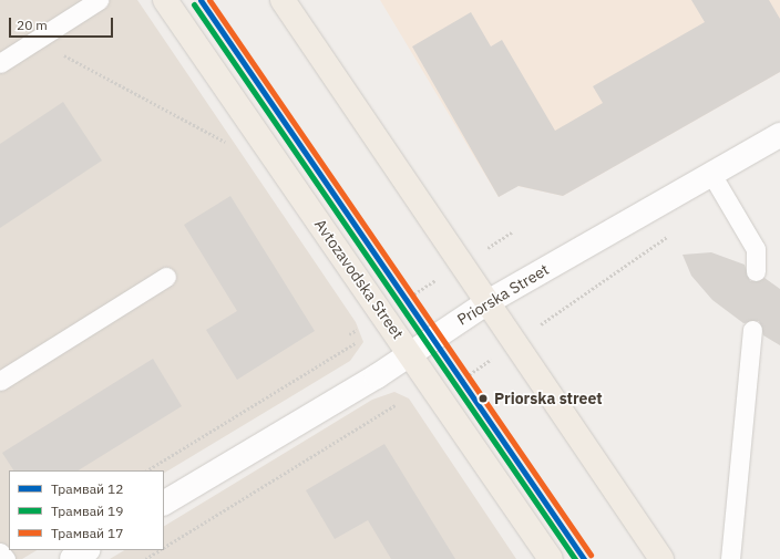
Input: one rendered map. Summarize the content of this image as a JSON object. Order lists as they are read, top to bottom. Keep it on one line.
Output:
{"streets":{"main road":["Avtozavodska Street"],"street":["Priorska Street"]},"crossings":[["Avtozavodska Street","Priorska Street"]],"places":["Priorska street"],"lines":["tram line 12","tram line 17","tram line 19"],"legend":["Трамвай 12","Трамвай 19","Трамвай 17"],"scale_bar":"20 m"}
